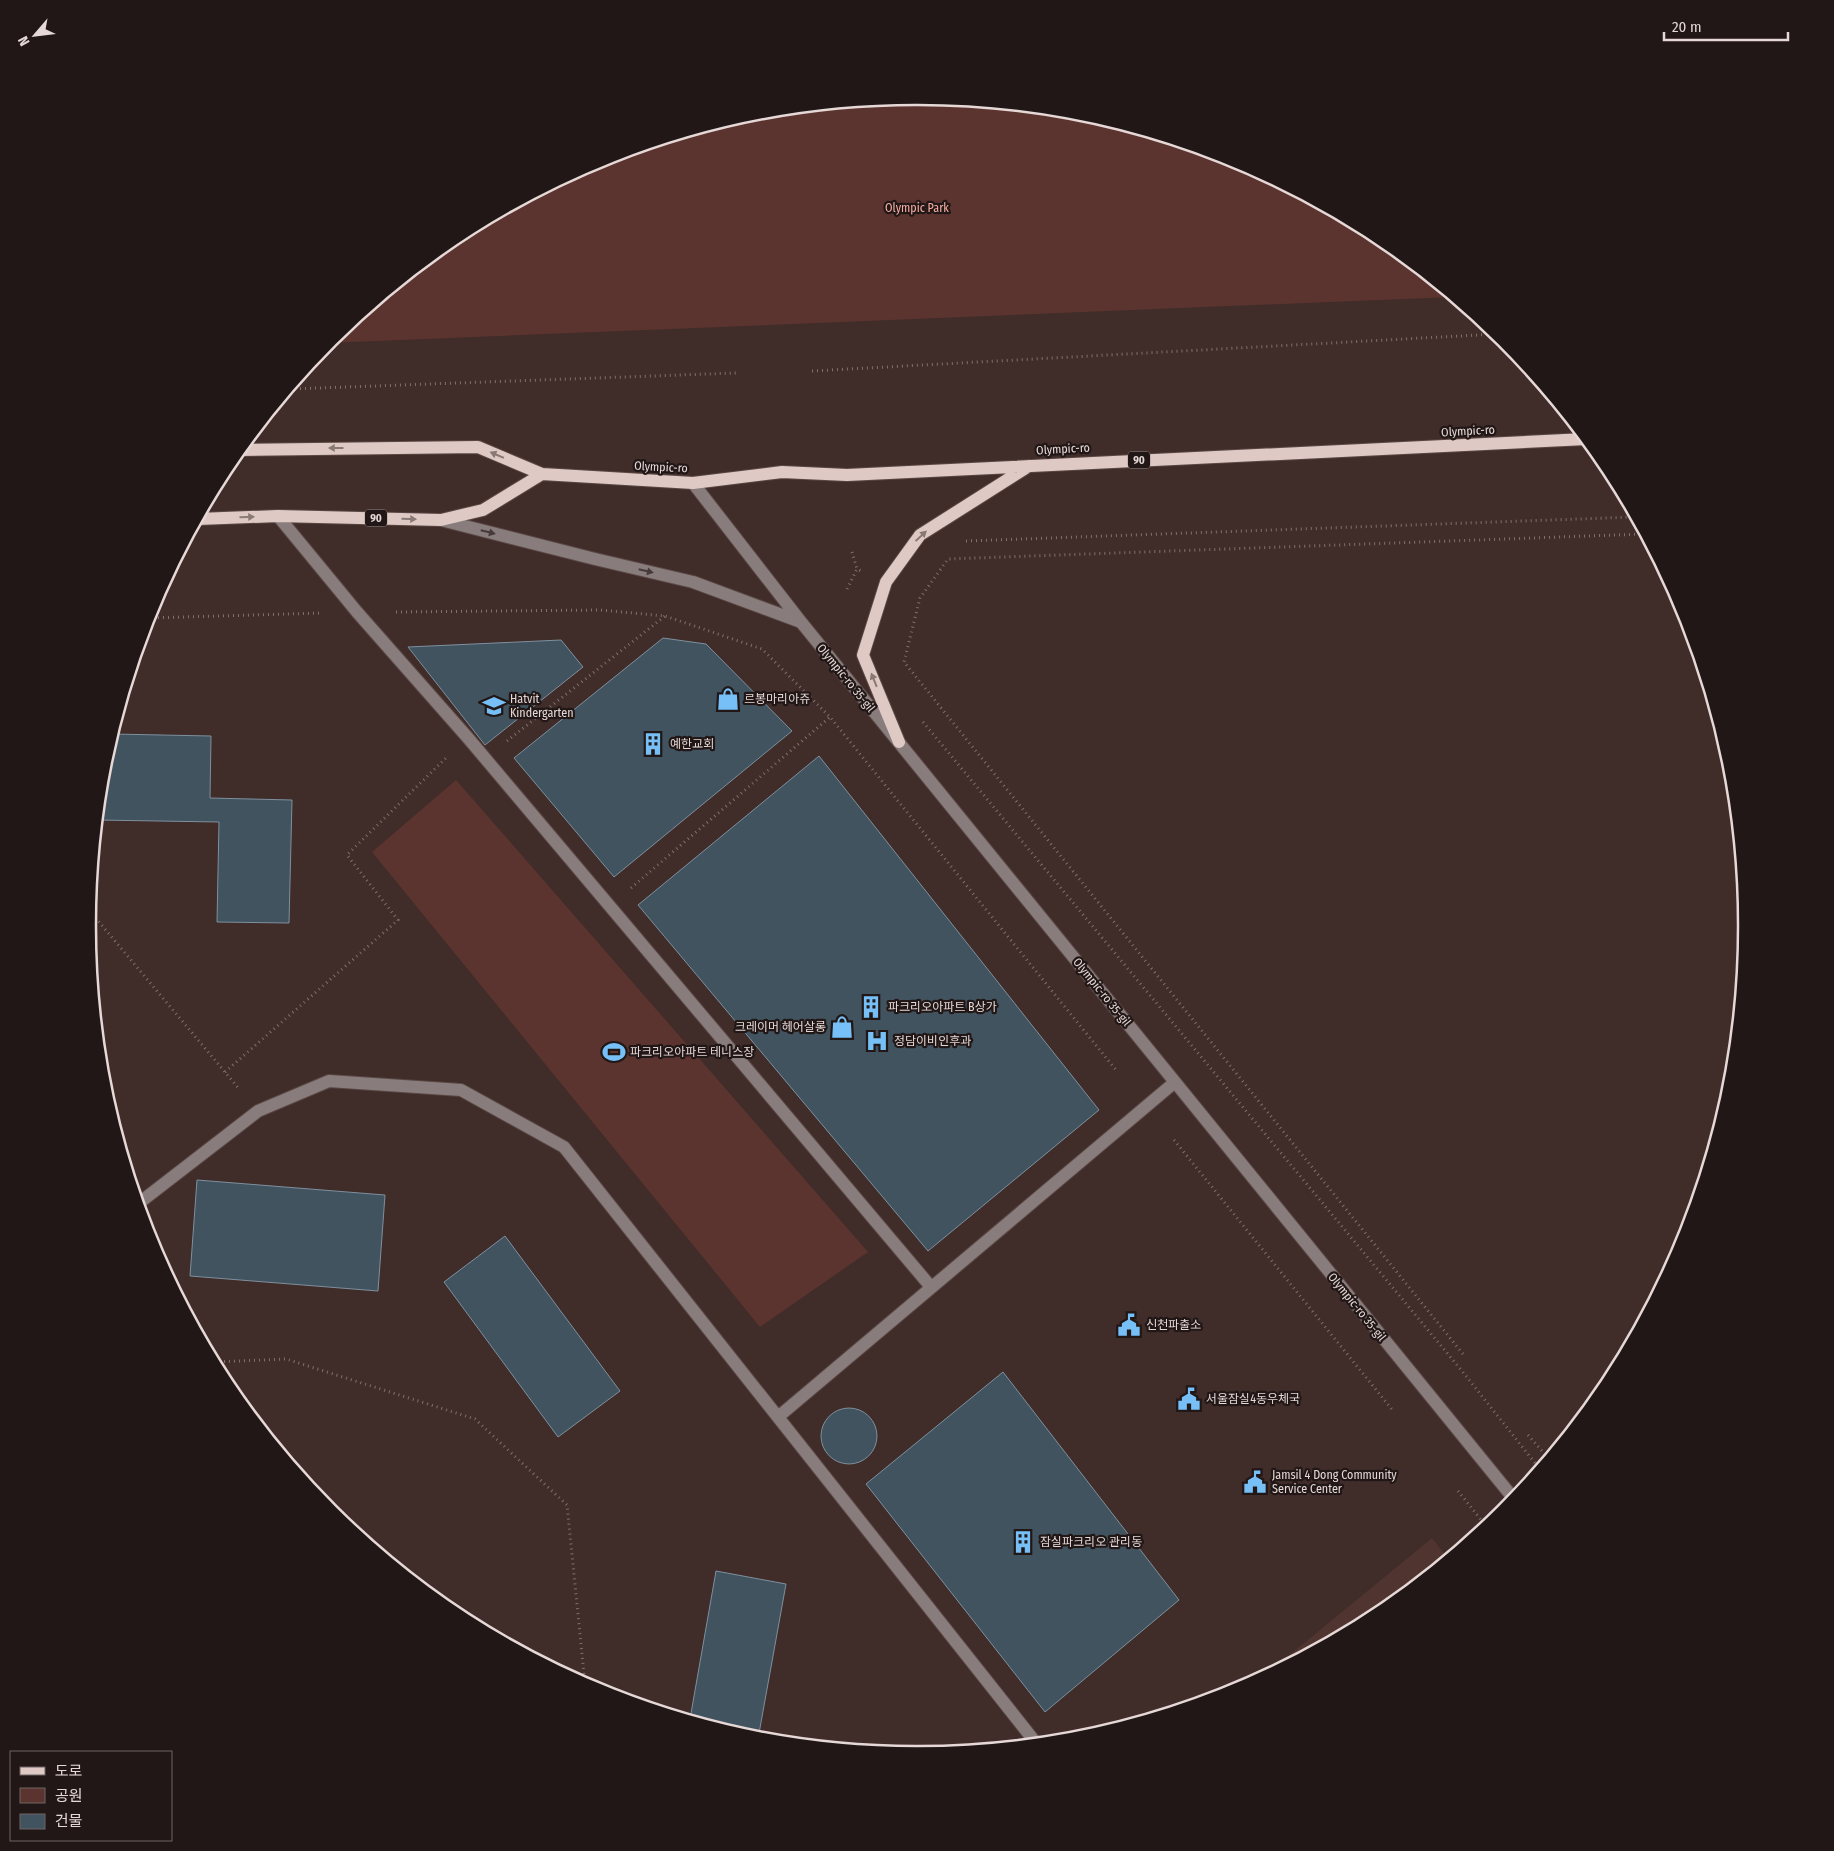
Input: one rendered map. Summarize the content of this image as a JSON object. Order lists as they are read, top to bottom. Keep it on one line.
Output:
{"streets":{"main road":["Olympic-ro","90"],"street":["Olympic-ro 35-gil"]},"crossings":[["Olympic-ro","90"],["Olympic-ro","Olympic-ro 35-gil"]],"parks":["Olympic Park"],"places":{"shop":["르봉마리아쥬","크레이머 헤어살롱"],"school or university":["Hatvit Kindergarten"],"building":["예한교회","파크리오아파트 B상가","잠실파크리오 관리동"],"hospital":["정담이비인후과"],"sports":["파크리오아파트 테니스장"],"public building":["신천파출소","서울잠실4동우체국","Jamsil 4 Dong Community Service Center"]},"legend":["도로","공원","건물"],"scale_bar":"20 m","north":"bottom left"}
